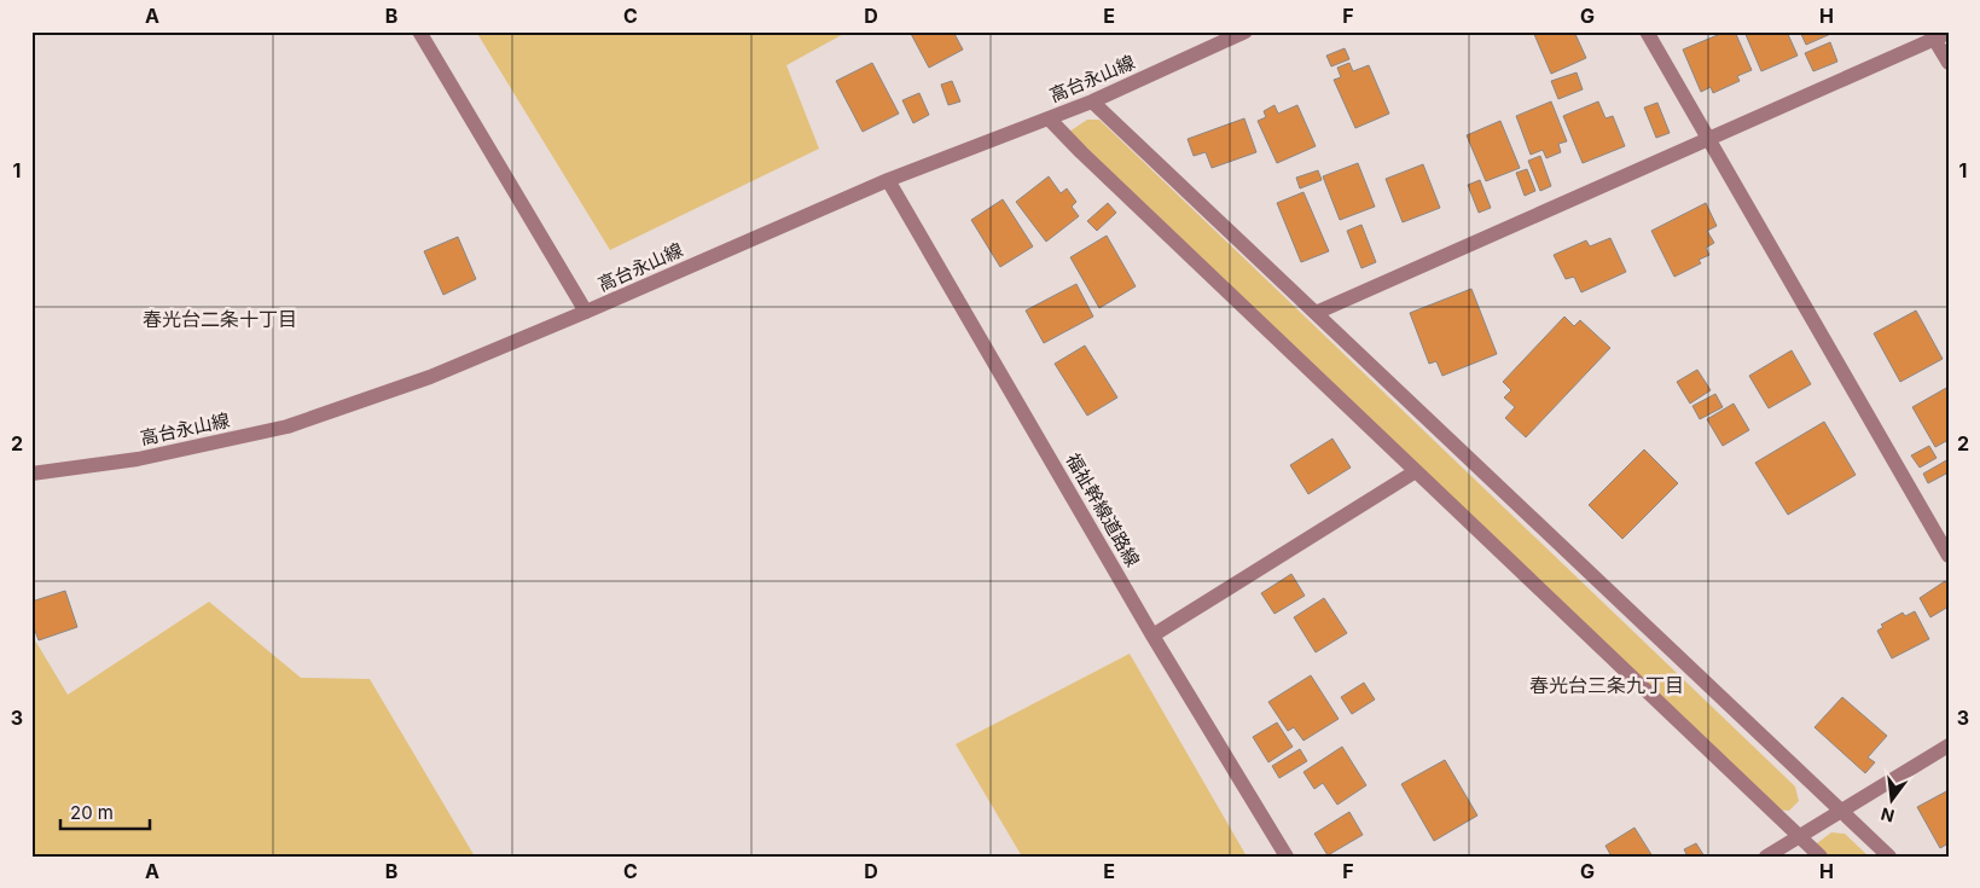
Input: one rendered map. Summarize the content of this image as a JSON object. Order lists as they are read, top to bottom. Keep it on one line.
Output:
{"streets":{"street":["高台永山線","福祉幹線道路線"]},"crossings":[["高台永山線","福祉幹線道路線"]],"districts":["春光台二条十丁目","春光台三条九丁目"],"scale_bar":"20 m","north":"bottom","grid":{"columns":["A","B","C","D","E","F","G","H"],"rows":["1","2","3"]}}
